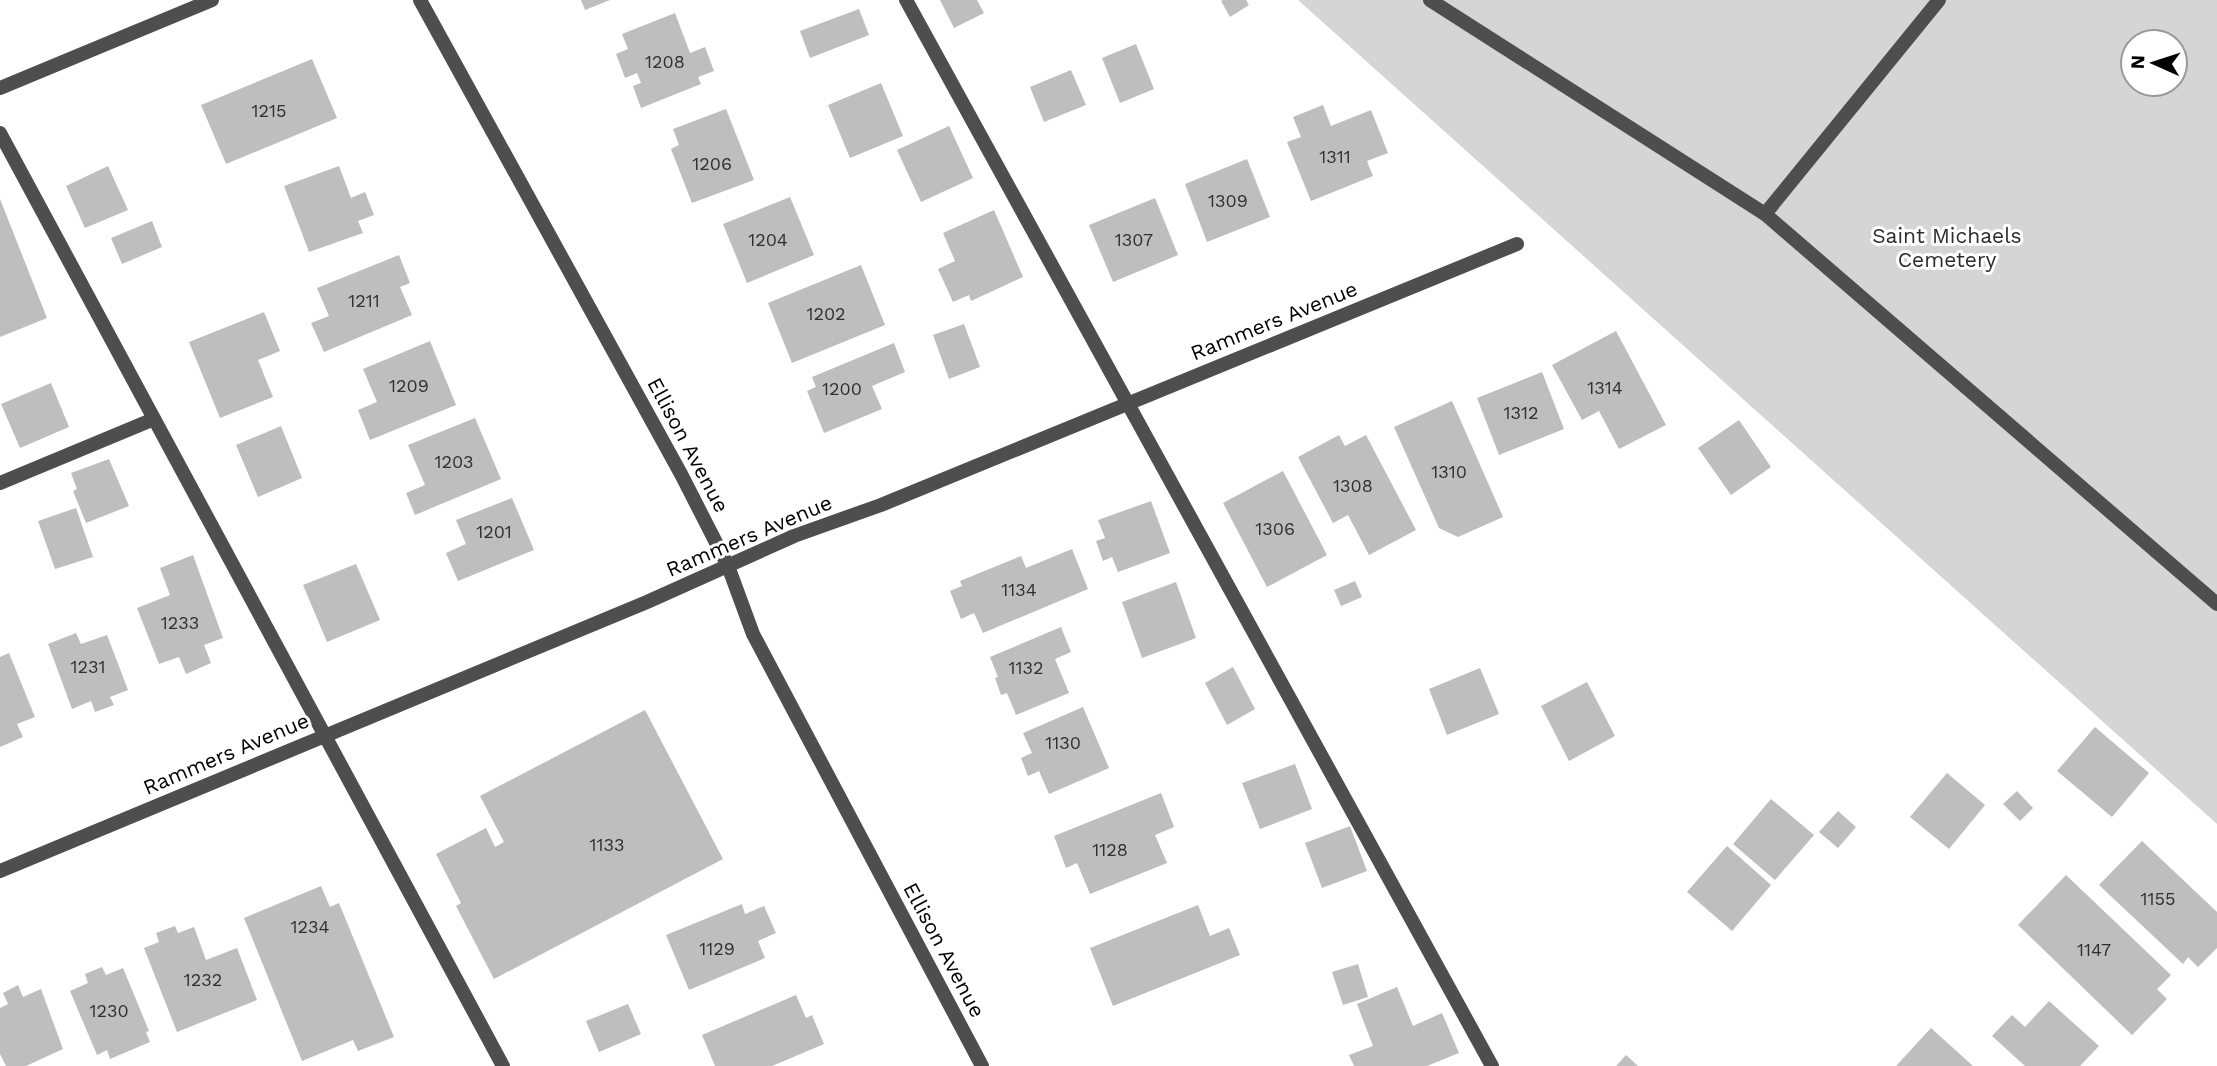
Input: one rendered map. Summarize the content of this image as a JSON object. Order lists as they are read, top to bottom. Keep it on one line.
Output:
{"streets":{"street":["Rammers Avenue","Ellison Avenue"]},"crossings":[["Rammers Avenue","Ellison Avenue"]],"parks":["Saint Michaels Cemetery"],"house_numbers":["1208","1215","1311","1206","1309","1204","1307","1211","1202","1209","1314","1200","1312","1203","1310","1308","1306","1201","1134","1233","1231","1132","1130","1133","1128","1155","1234","1129","1147","1232","1230"],"north":"left"}
